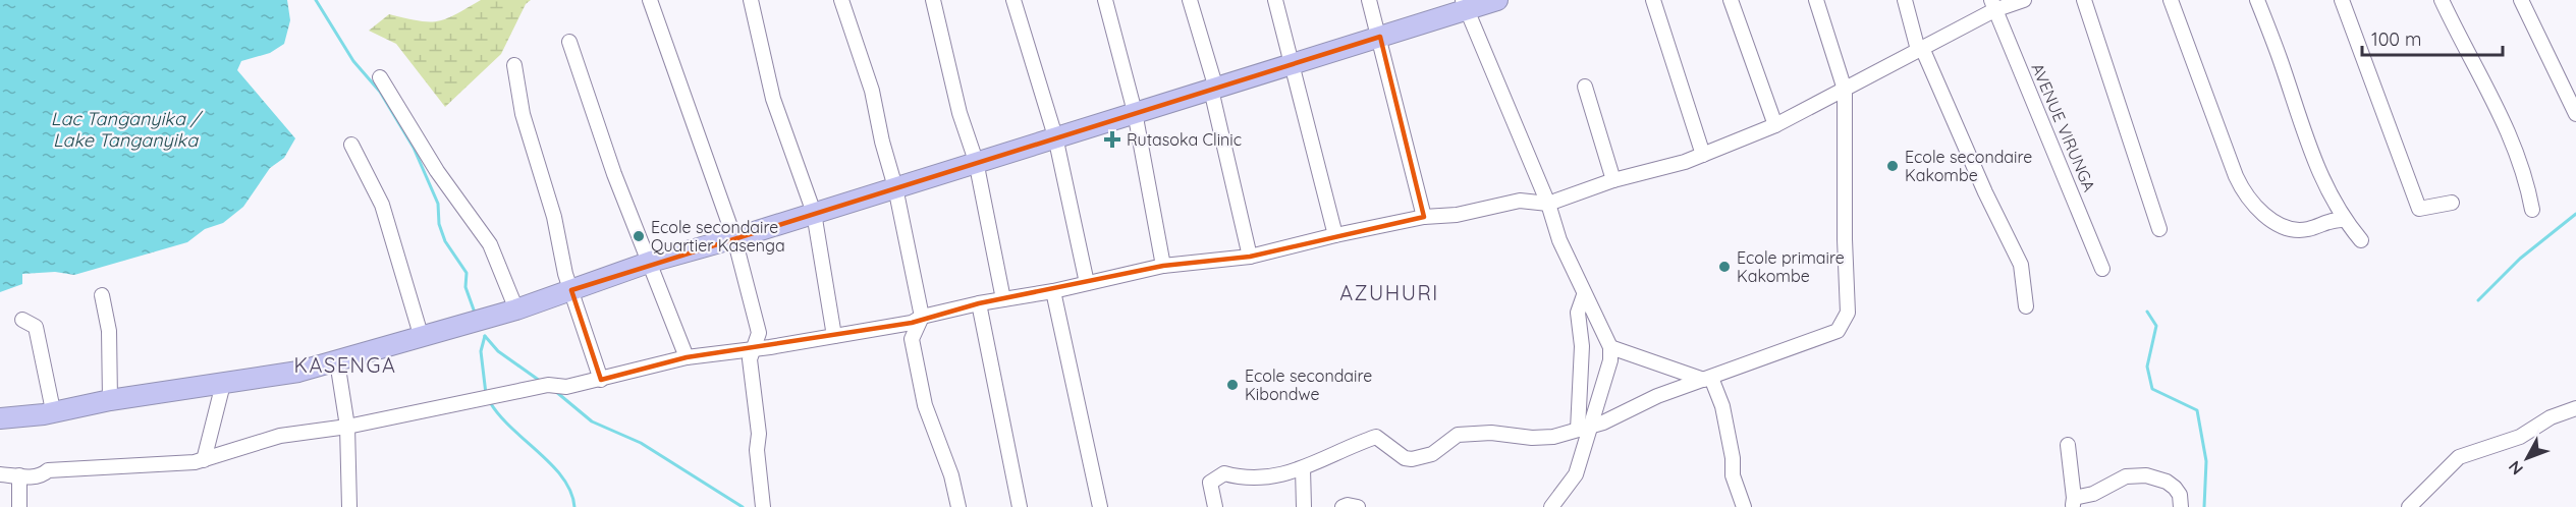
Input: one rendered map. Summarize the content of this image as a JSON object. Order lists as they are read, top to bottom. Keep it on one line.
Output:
{"streets":{"street":["AVENUE VIRUNGA"]},"districts":["AZUHURI","KASENGA"],"water":["Lac Tanganyika / Lake Tanganyika"],"places":{"health":["Rutasoka Clinic"],"other":["Ecole secondaire Kakombe","Ecole secondaire Quartier Kasenga","Ecole primaire Kakombe","Ecole secondaire Kibondwe"]},"scale_bar":"100 m","north":"bottom left"}
